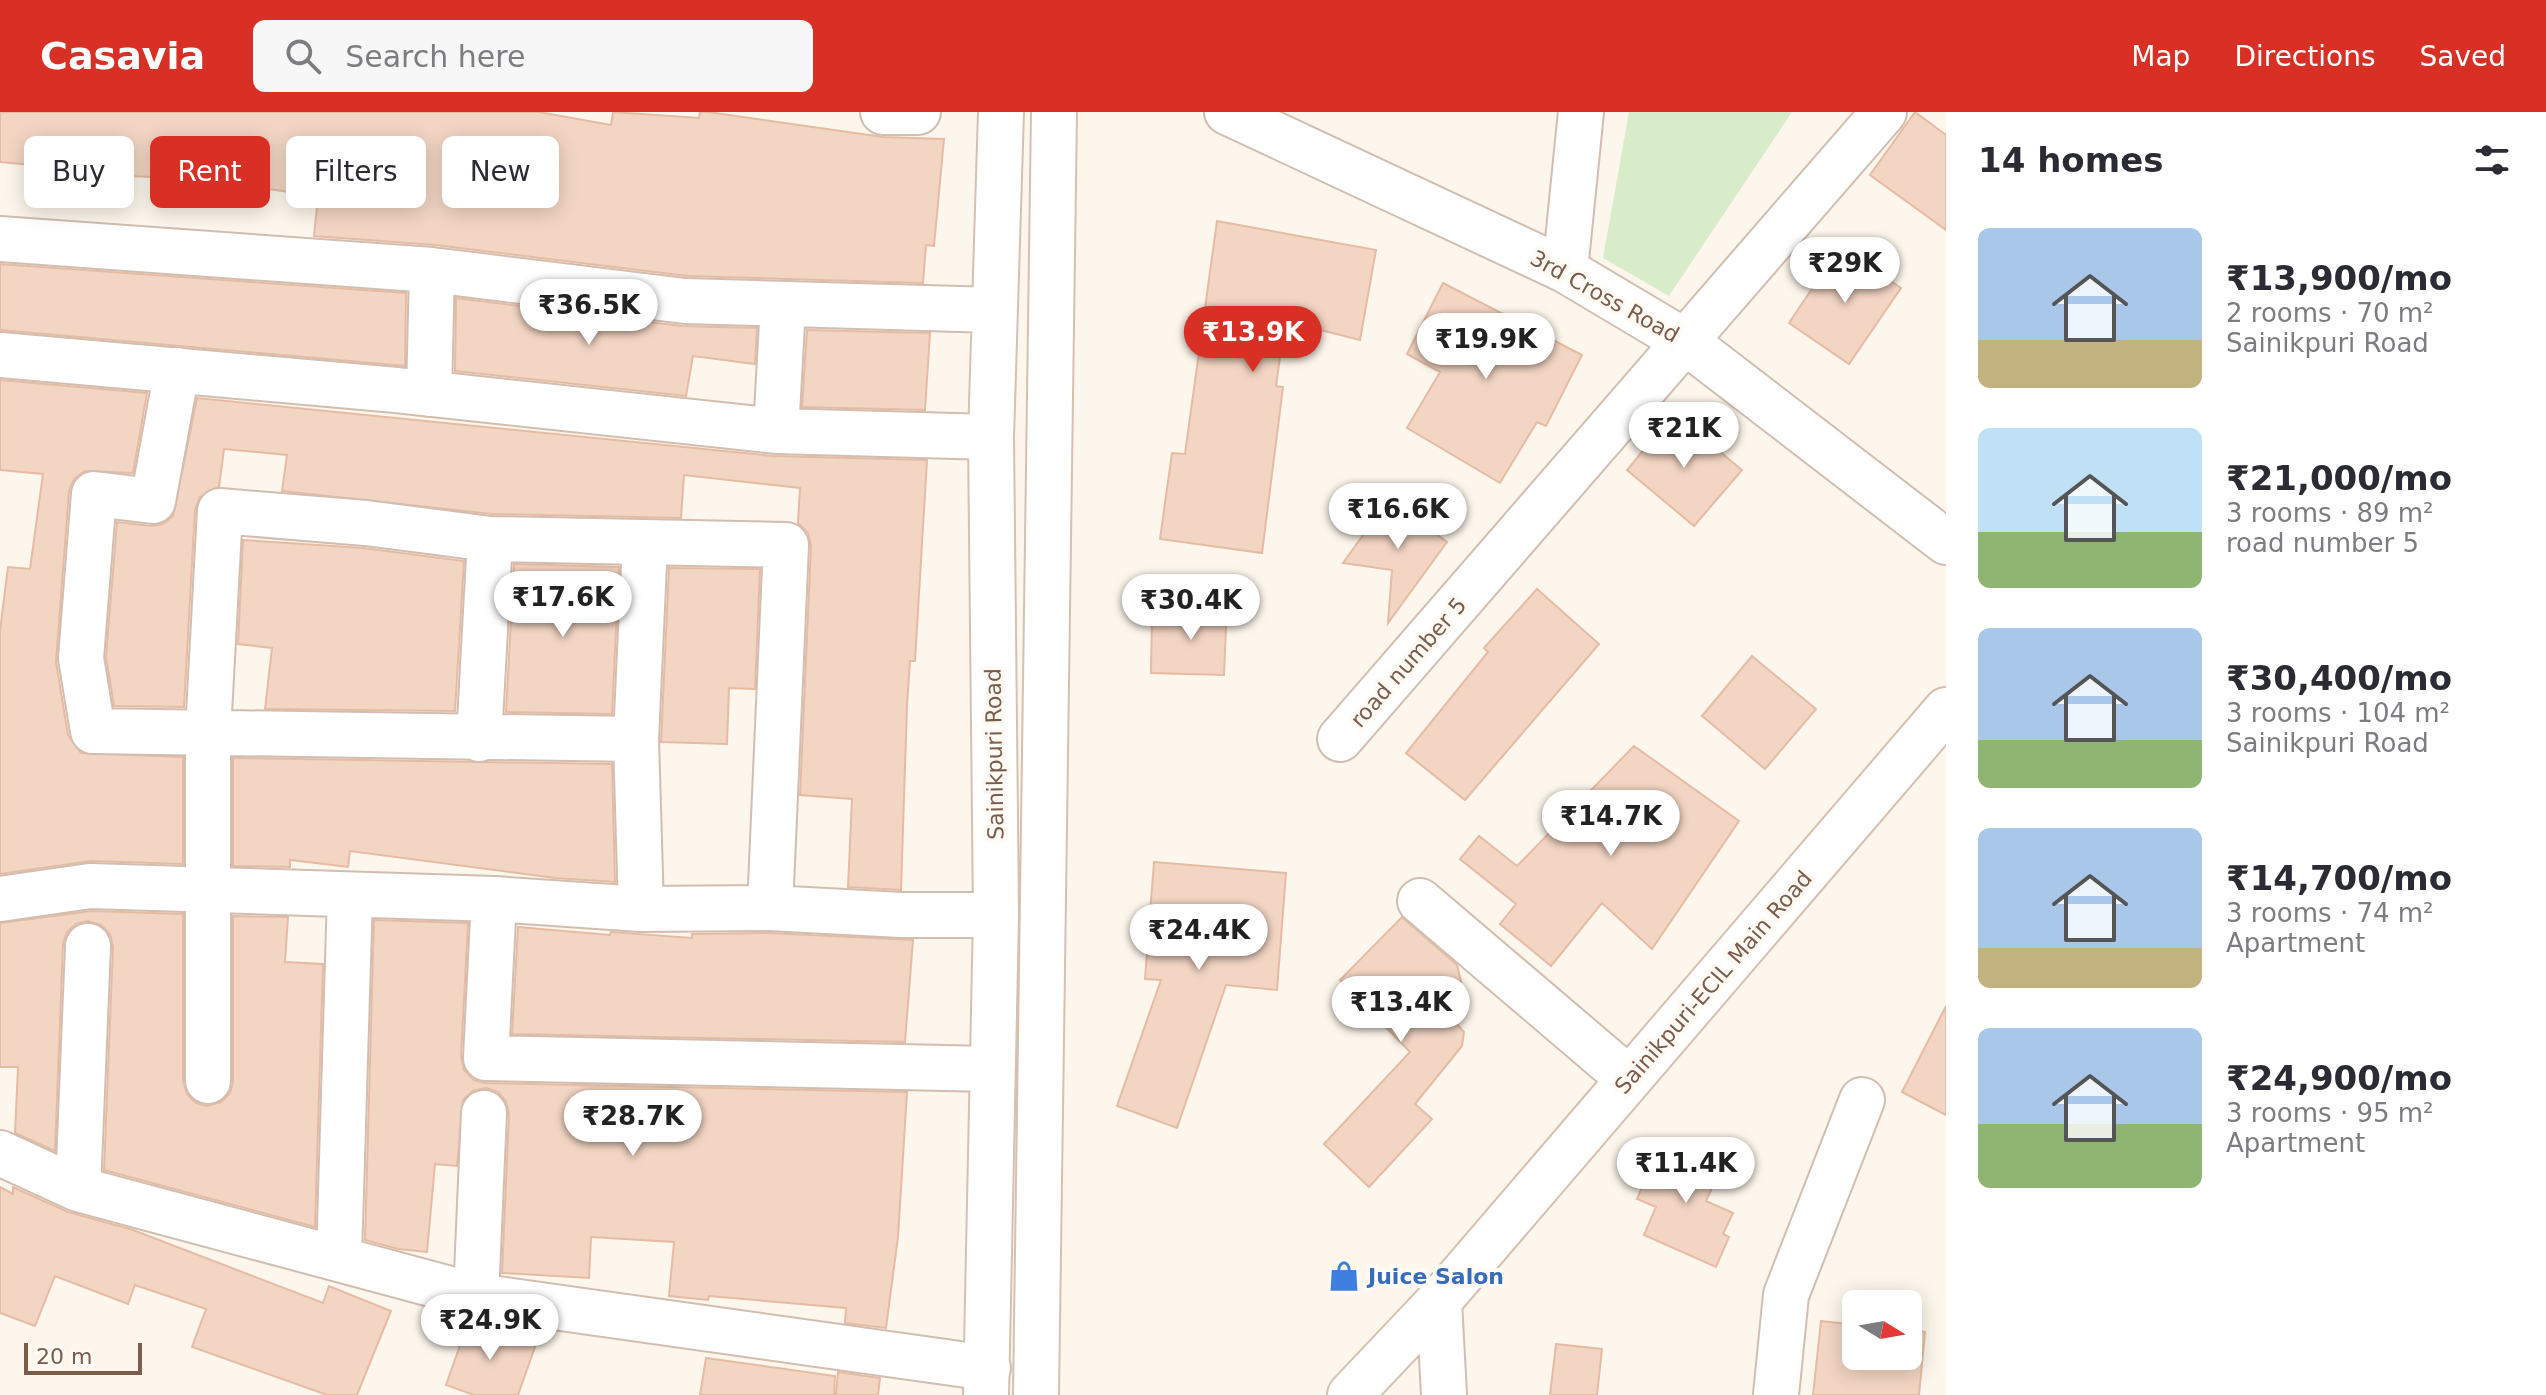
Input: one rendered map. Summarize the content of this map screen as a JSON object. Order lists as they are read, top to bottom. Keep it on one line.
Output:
{"streets":{"street":["3rd Cross Road","road number 5","Sainikpuri Road","Sainikpuri-ECIL Main Road"]},"crossings":[["3rd Cross Road","road number 5"]],"places":{"shop":["Juice Salon"]},"scale_bar":"20 m","north":"right","page":{"header":"Casavia","search":"Search here","nav":["Map","Directions","Saved"],"heading":"14 homes","chip":["Buy","Rent","Filters","New"],"list":[{"name":"₹13,900/mo","note":"2 rooms · 70 m² · Sainikpuri Road"},{"name":"₹21,000/mo","note":"3 rooms · 89 m² · road number 5"},{"name":"₹30,400/mo","note":"3 rooms · 104 m² · Sainikpuri Road"},{"name":"₹14,700/mo","note":"3 rooms · 74 m² · Apartment"},{"name":"₹24,900/mo","note":"3 rooms · 95 m² · Apartment"}],"price":["₹29K","₹36.5K","₹13.9K","₹19.9K","₹21K","₹16.6K","₹17.6K","₹30.4K","₹14.7K","₹24.4K","₹13.4K","₹28.7K","₹11.4K","₹24.9K"],"scale":"20 m"}}
